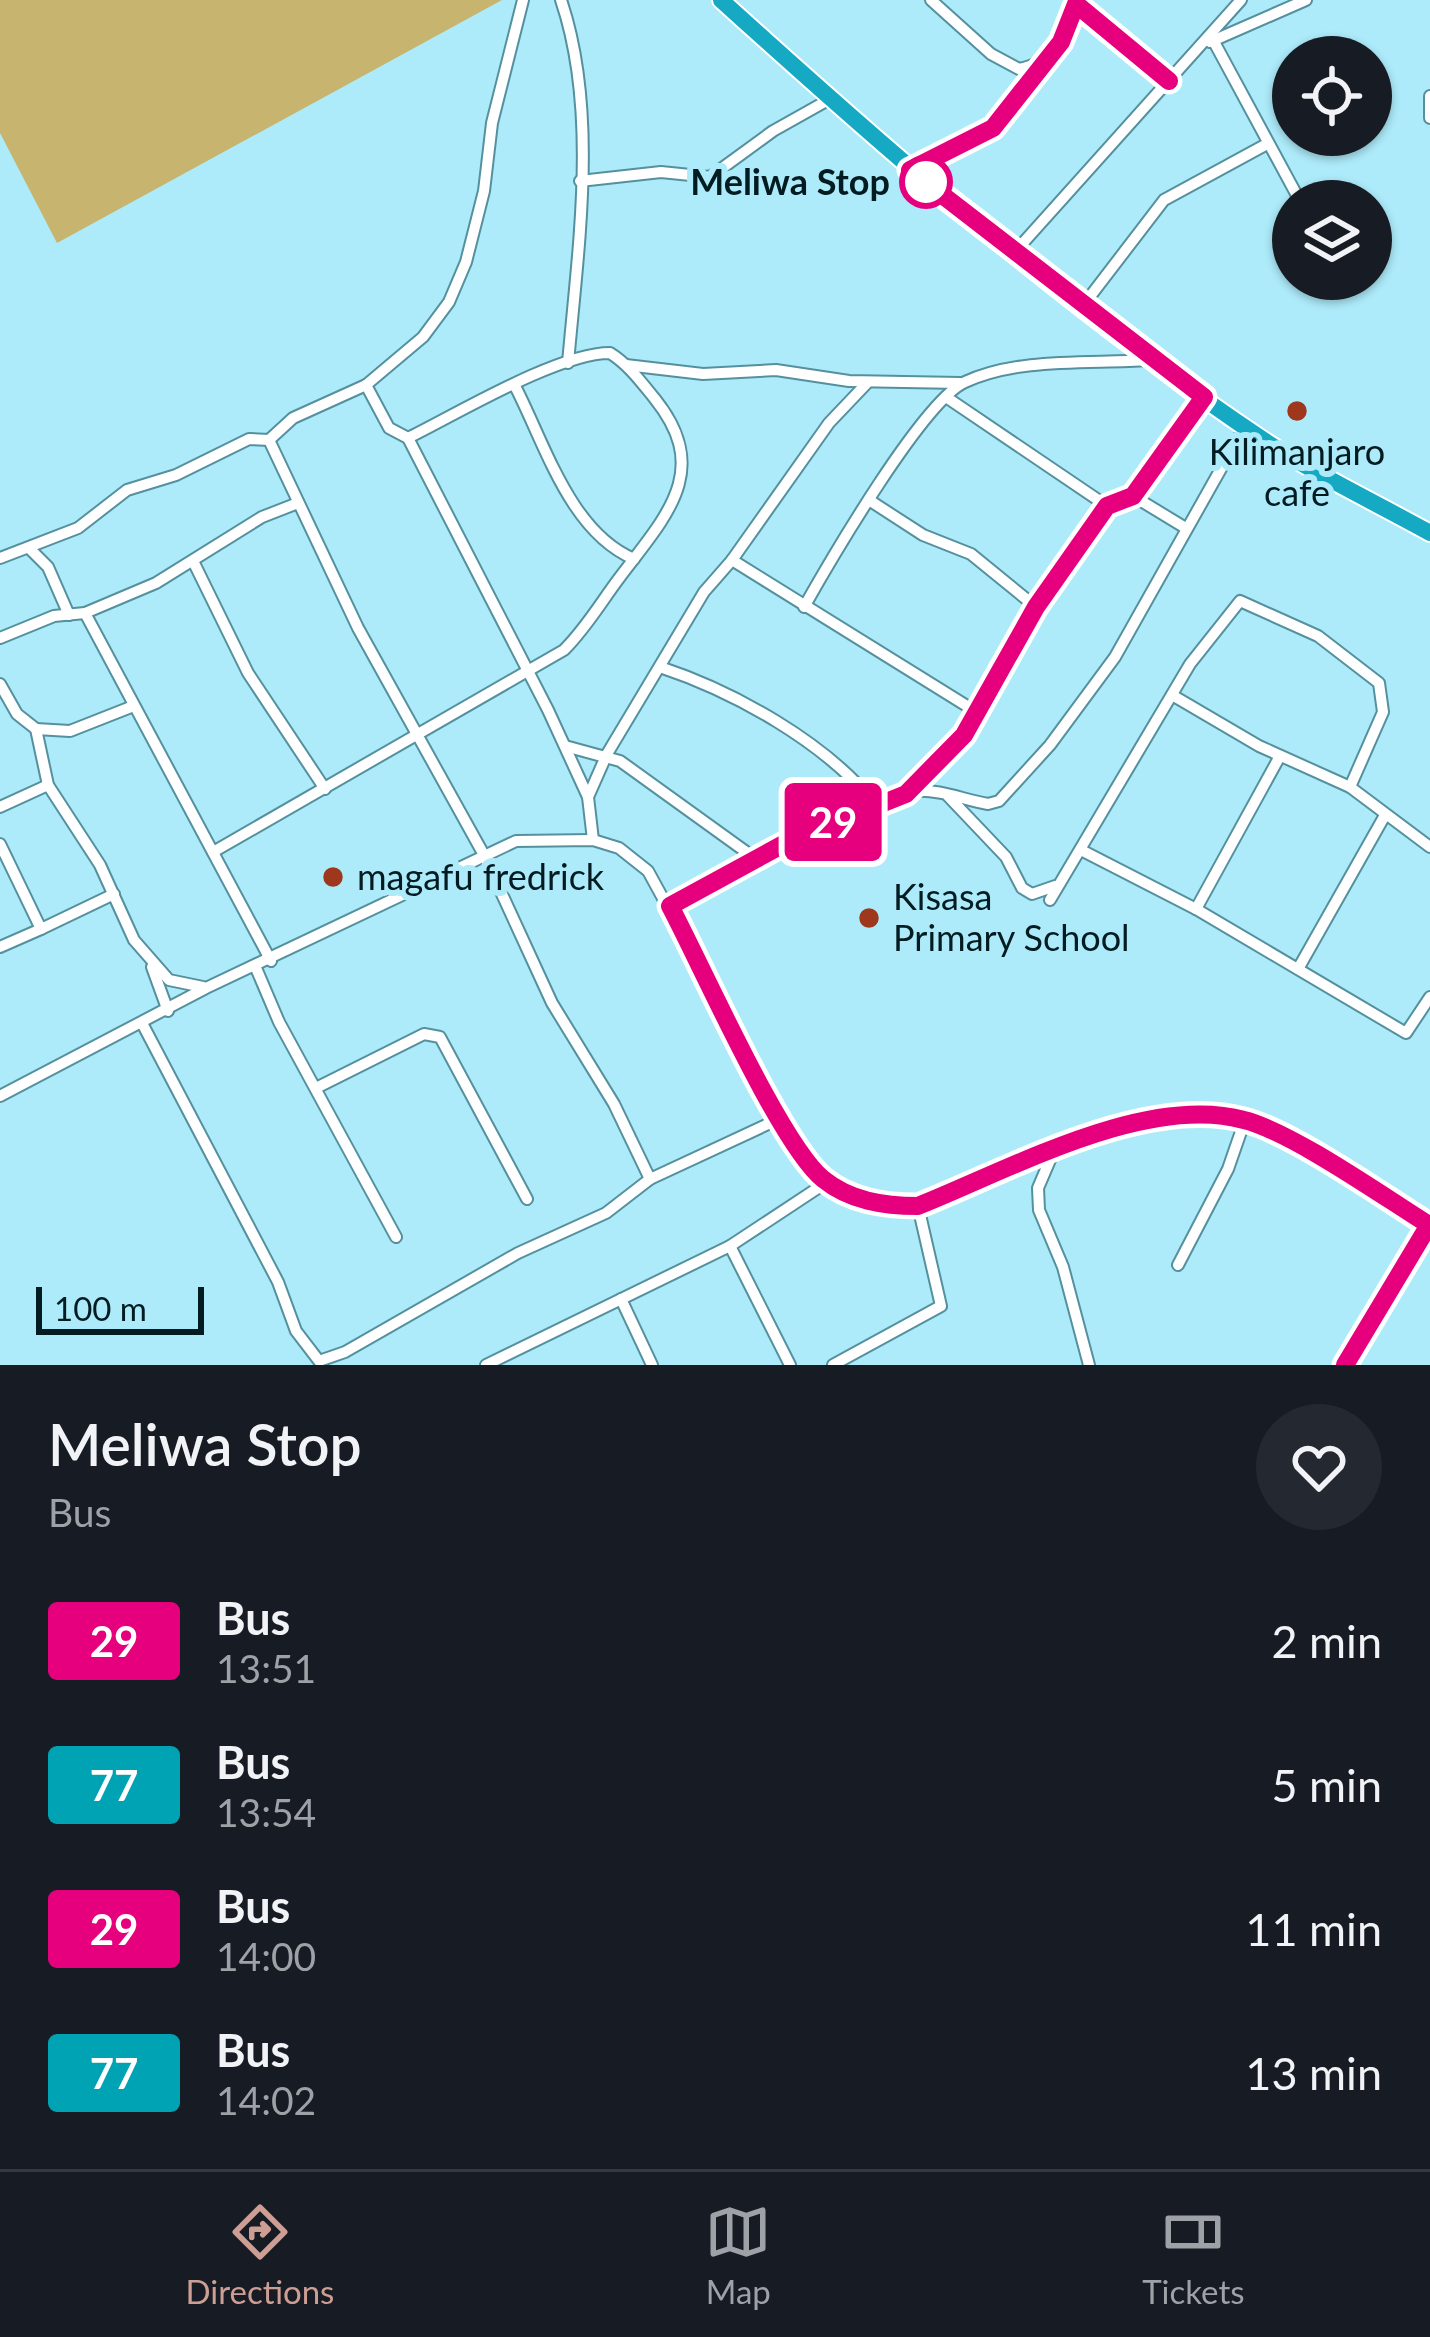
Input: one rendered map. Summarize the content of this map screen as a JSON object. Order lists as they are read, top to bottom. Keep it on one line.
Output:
{"places":["Meliwa Stop","Kilimanjaro cafe","magafu fredrick","Kisasa Primary School"],"lines":["bus line 29"],"scale_bar":"100 m","page":{"on_map":"29","scale":"100 m","heading":["Meliwa Stop","Bus"],"list":[{"mark":"29","name":"Bus","note":"13:51","value":"2 min"},{"mark":"77","name":"Bus","note":"13:54","value":"5 min"},{"mark":"29","name":"Bus","note":"14:00","value":"11 min"},{"mark":"77","name":"Bus","note":"14:02","value":"13 min"}],"tabs":["Directions","Map","Tickets"]}}
